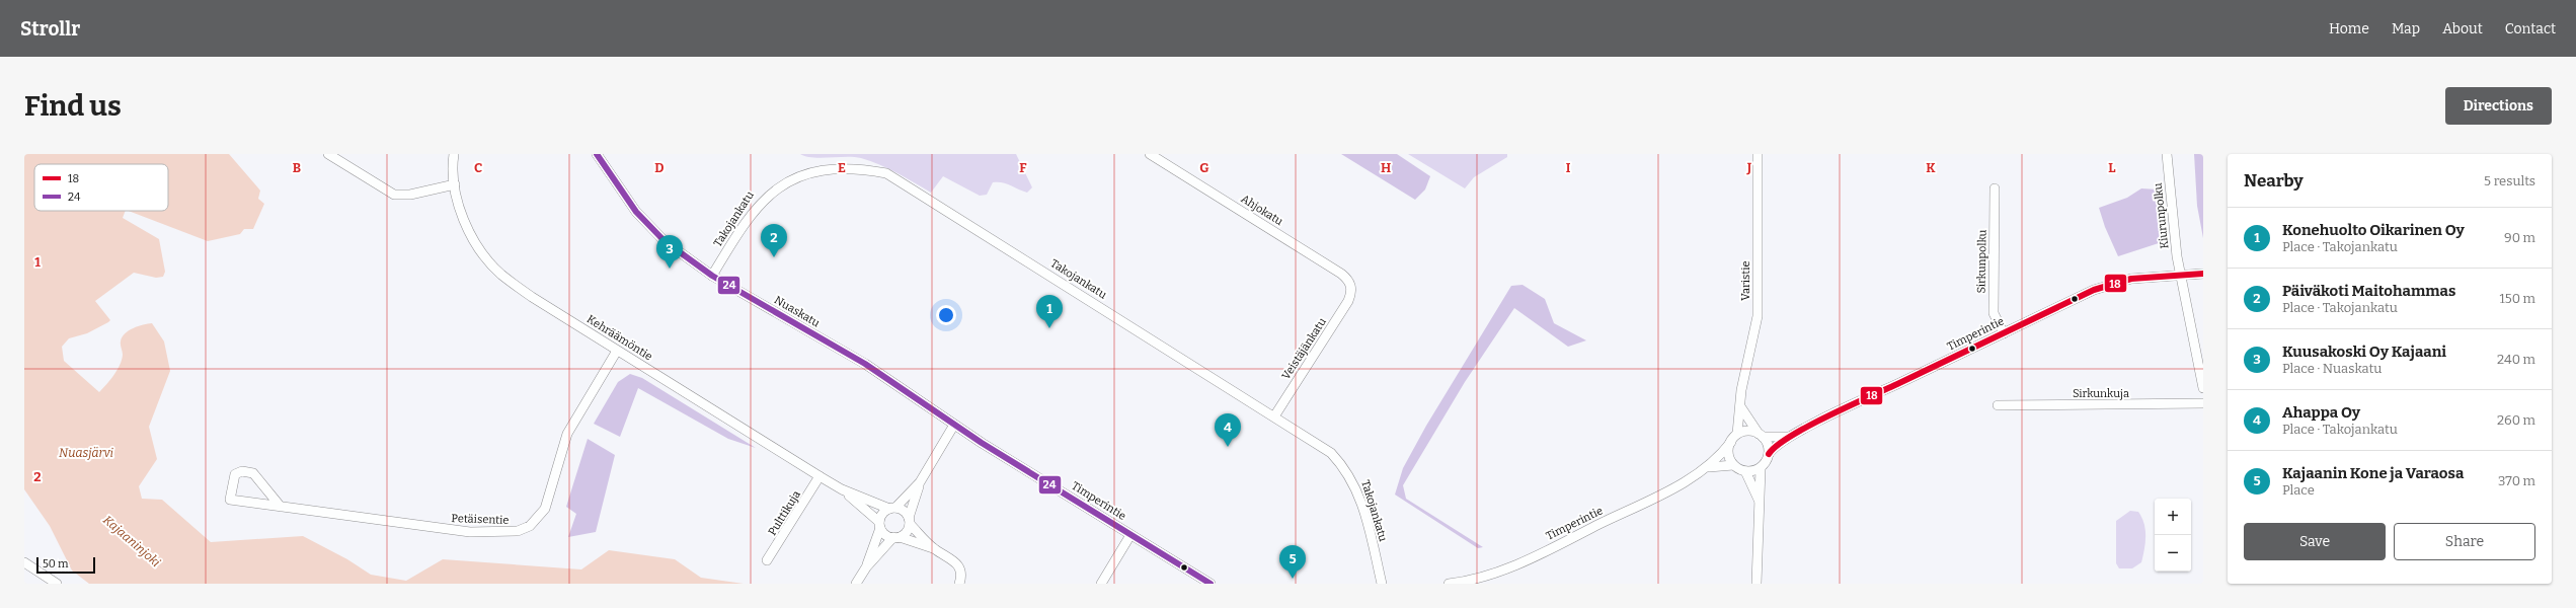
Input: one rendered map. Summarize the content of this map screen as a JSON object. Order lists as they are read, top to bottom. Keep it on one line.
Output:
{"streets":{"street":["Ahjokatu","Kiurunpolku","Takojankatu","Sirkunpolku","Varistie","Nuaskatu","Timperintie","Kehräämöntie","Veistäjänkatu","Sirkunkuja","Pulttikuja","Petäisentie"]},"crossings":[["Ahjokatu","Veistäjänkatu"],["Kiurunpolku","Timperintie"],["Takojankatu","Nuaskatu"],["Takojankatu","Veistäjänkatu"],["Sirkunpolku","Timperintie"],["Varistie","Timperintie"],["Nuaskatu","Timperintie"],["Kehräämöntie","Pulttikuja"],["Kehräämöntie","Petäisentie"]],"water":["Nuasjärvi","Kajaaninjoki"],"lines":["transit line 24","transit line 18"],"legend":["18","24"],"scale_bar":"50 m","page":{"header":"Strollr","nav":["Home","Map","About","Contact"],"buttons":["Directions",["Save","Share"]],"title":"Find us","heading":["Nearby","5 results"],"list":[{"mark":"1","name":"Konehuolto Oikarinen Oy","note":"Place · Takojankatu","value":"90 m"},{"mark":"2","name":"Päiväkoti Maitohammas","note":"Place · Takojankatu","value":"150 m"},{"mark":"3","name":"Kuusakoski Oy Kajaani","note":"Place · Nuaskatu","value":"240 m"},{"mark":"4","name":"Ahappa Oy","note":"Place · Takojankatu","value":"260 m"},{"mark":"5","name":"Kajaanin Kone ja Varaosa","note":"Place","value":"370 m"}],"pins":["2","3","1","4","5"],"map_buttons":["+","−"],"scale":"50 m"},"grid":{"columns":["B","C","D","E","F","G","H","I","J","K","L"],"rows":["1","2"]}}
